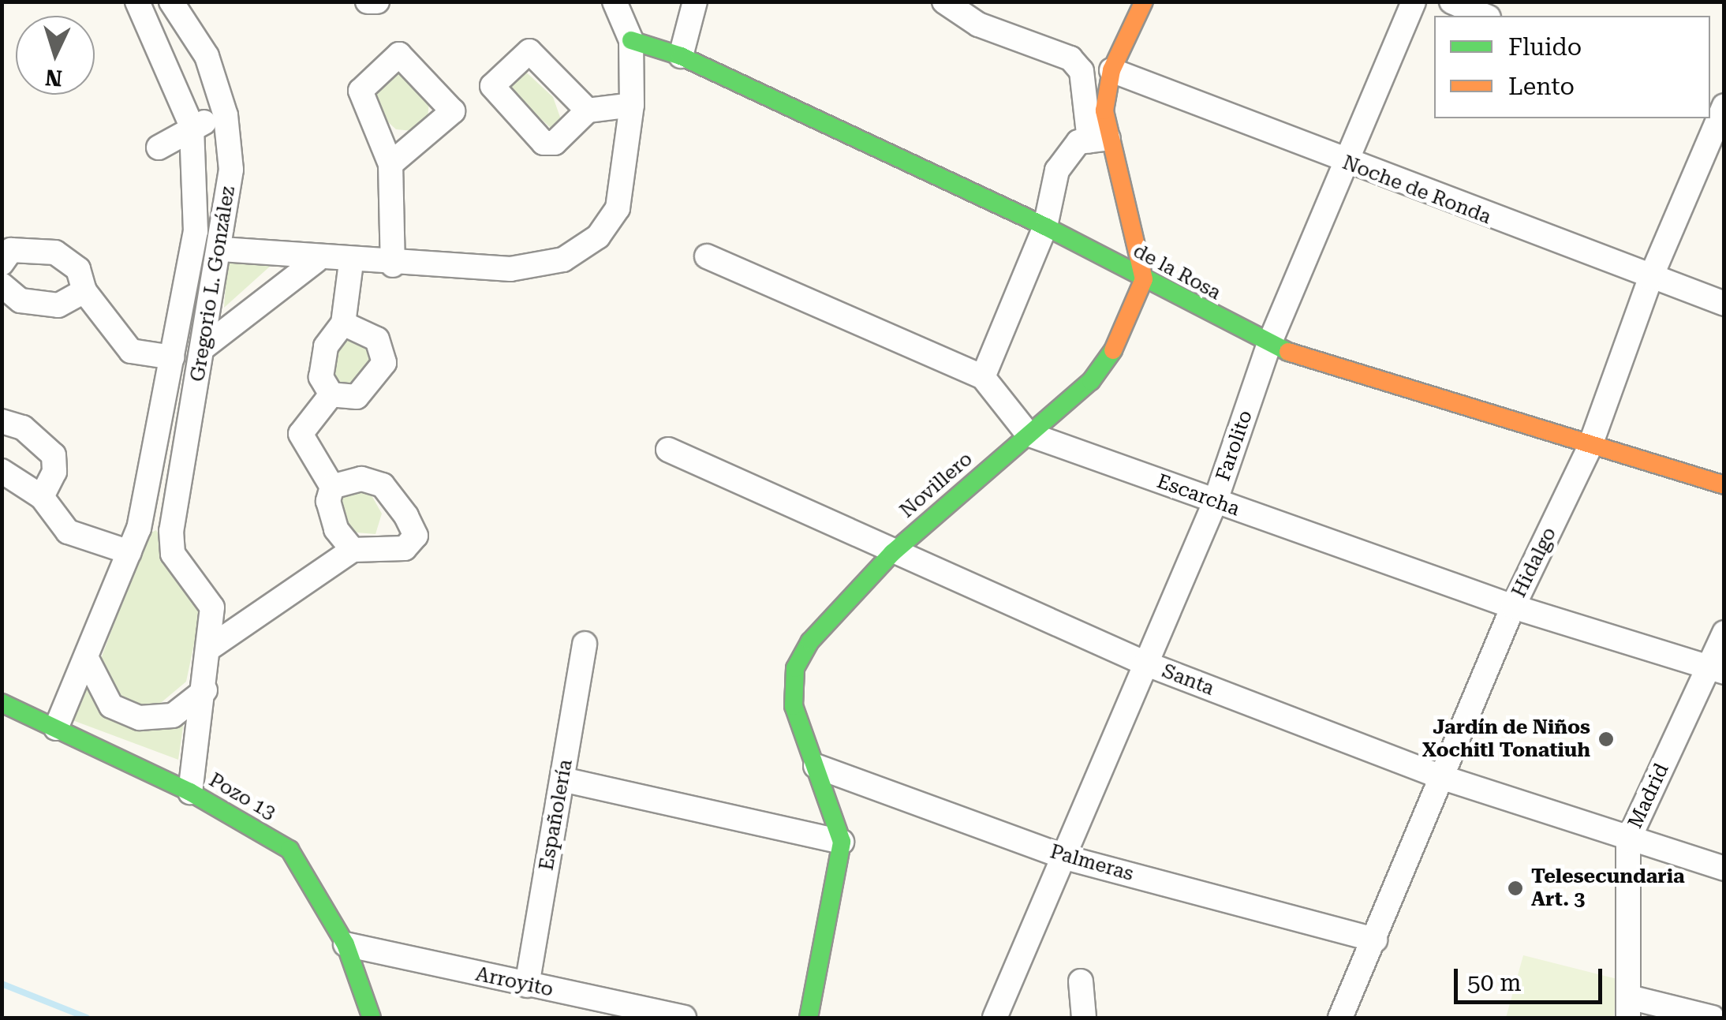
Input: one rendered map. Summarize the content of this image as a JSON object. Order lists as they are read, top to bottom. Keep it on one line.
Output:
{"streets":{"street":["Noche de Ronda","de la Rosa","Gregorio L. González","Farolito","Novillero","Escarcha","Hidalgo","Santa","Madrid","Pozo 13","Españolería","Palmeras","Arroyito"]},"crossings":[["Noche de Ronda","Farolito"],["Noche de Ronda","Hidalgo"],["de la Rosa","Farolito"],["de la Rosa","Novillero"],["de la Rosa","Hidalgo"],["Gregorio L. González","Pozo 13"],["Farolito","Escarcha"],["Farolito","Santa"],["Farolito","Palmeras"],["Novillero","Escarcha"],["Novillero","Santa"],["Novillero","Palmeras"],["Escarcha","Hidalgo"],["Escarcha","Madrid"],["Hidalgo","Santa"],["Hidalgo","Palmeras"],["Santa","Madrid"],["Pozo 13","Arroyito"],["Españolería","Arroyito"]],"places":["Jardín de Niños Xochitl Tonatiuh","Telesecundaria Art. 3"],"legend":["Fluido","Lento"],"scale_bar":"50 m","north":"bottom"}
